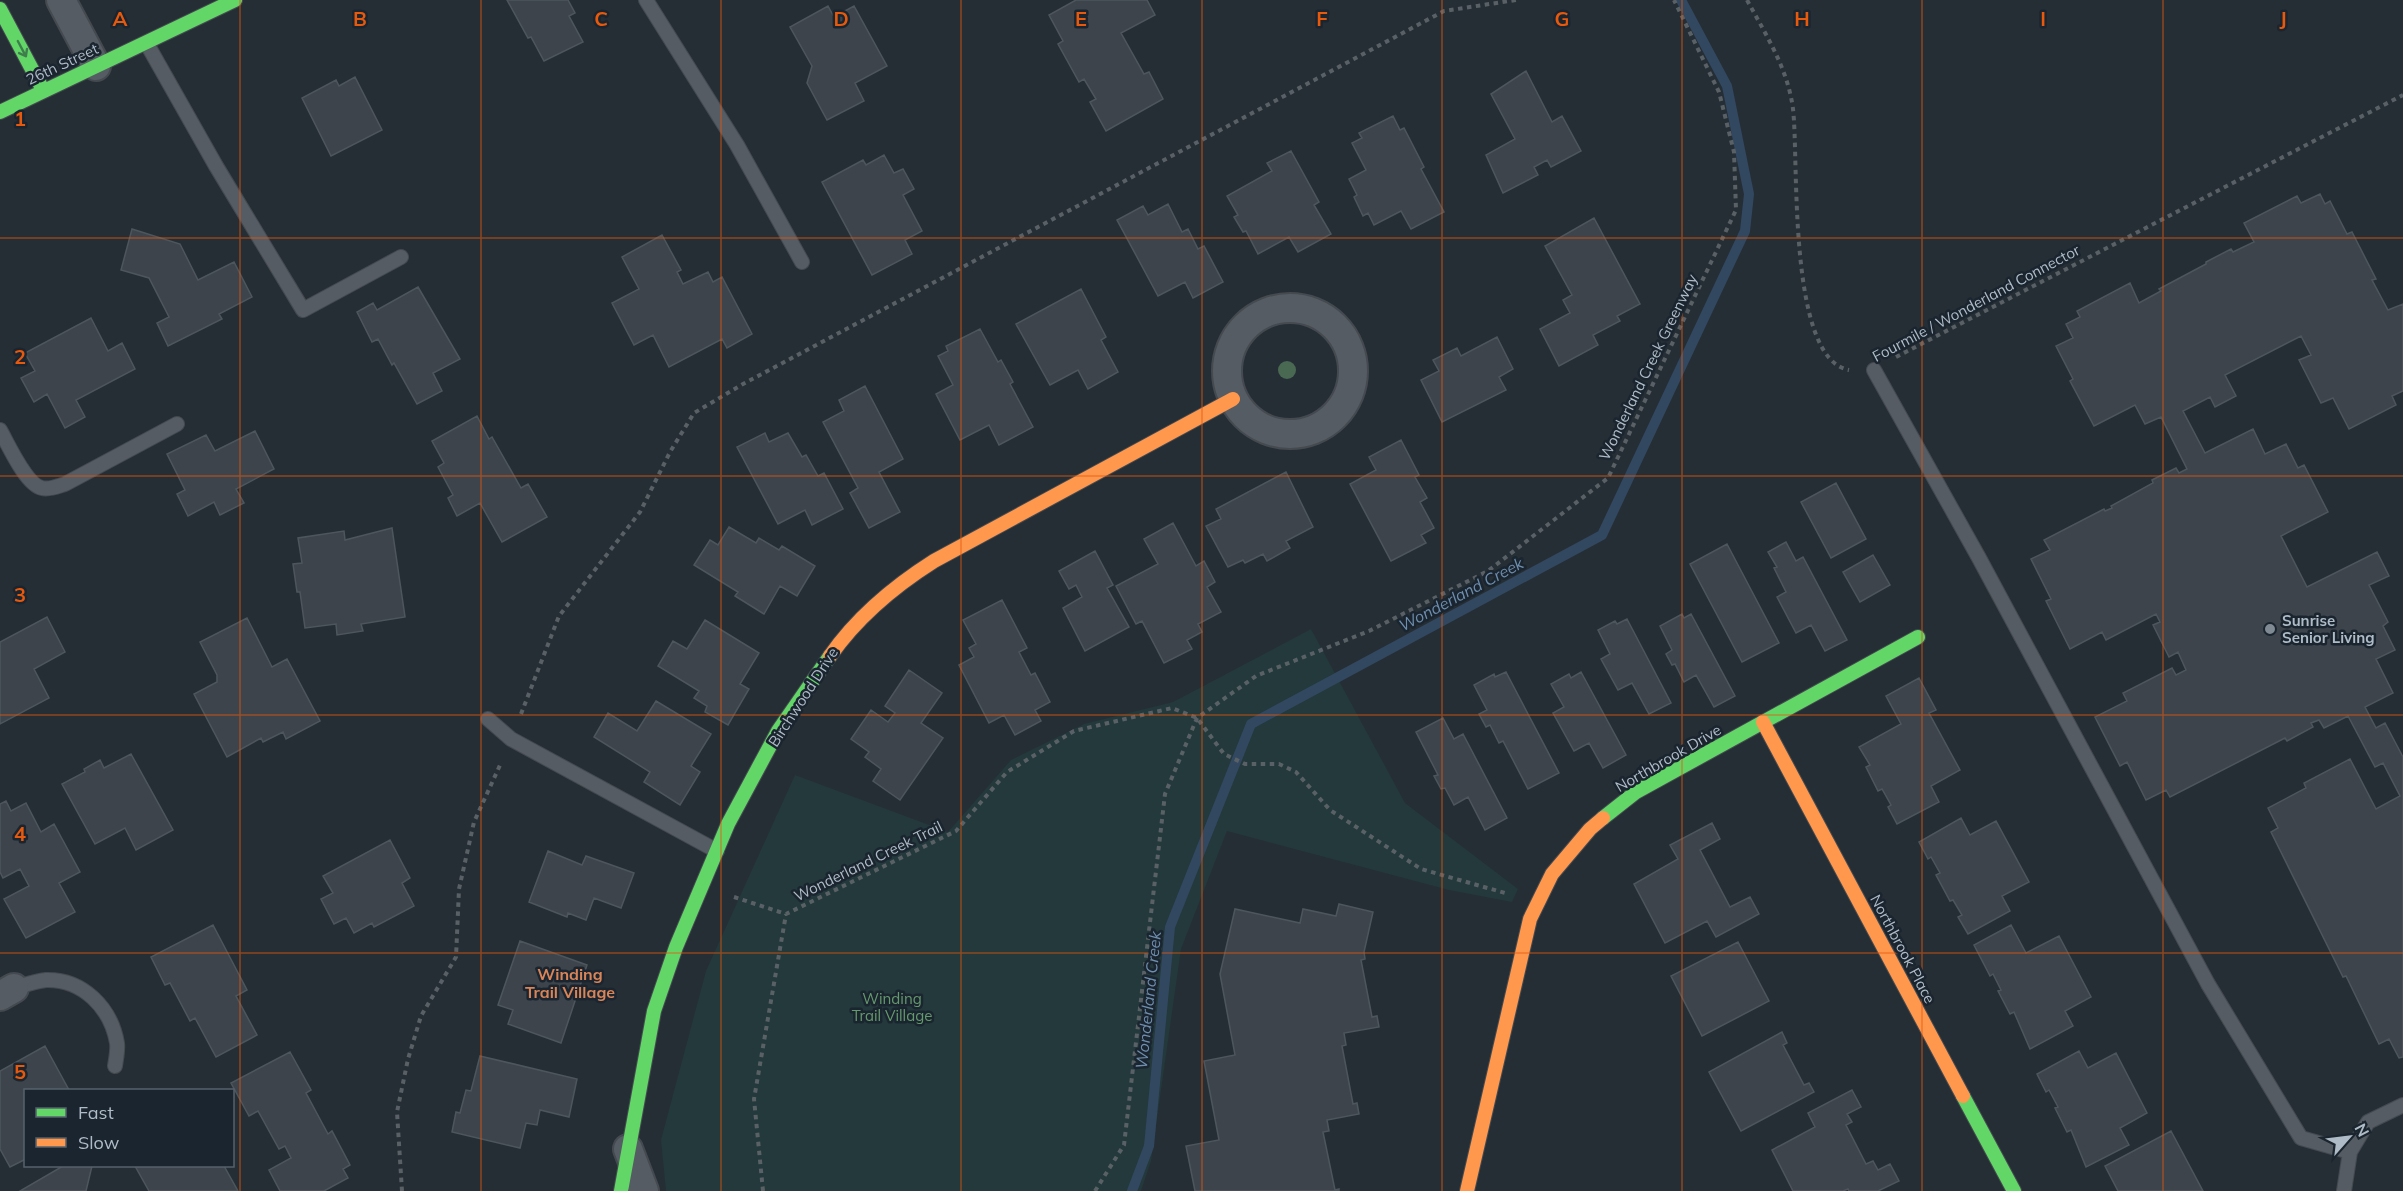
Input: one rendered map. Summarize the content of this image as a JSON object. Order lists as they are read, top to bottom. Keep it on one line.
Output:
{"streets":{"street":["26th Street","Birchwood Drive","Northbrook Drive","Northbrook Place"],"path":["Fourmile / Wonderland Connector","Wonderland Creek Greenway","Wonderland Creek Trail"]},"crossings":[["Wonderland Creek Greenway","Wonderland Creek Trail"],["Birchwood Drive","Wonderland Creek Trail"],["Northbrook Drive","Northbrook Place"]],"districts":["Winding Trail Village"],"water":["Wonderland Creek"],"parks":["Winding Trail Village"],"places":["Sunrise Senior Living"],"legend":["Fast","Slow"],"north":"top right","grid":{"columns":["A","B","C","D","E","F","G","H","I","J"],"rows":["1","2","3","4","5"]}}
